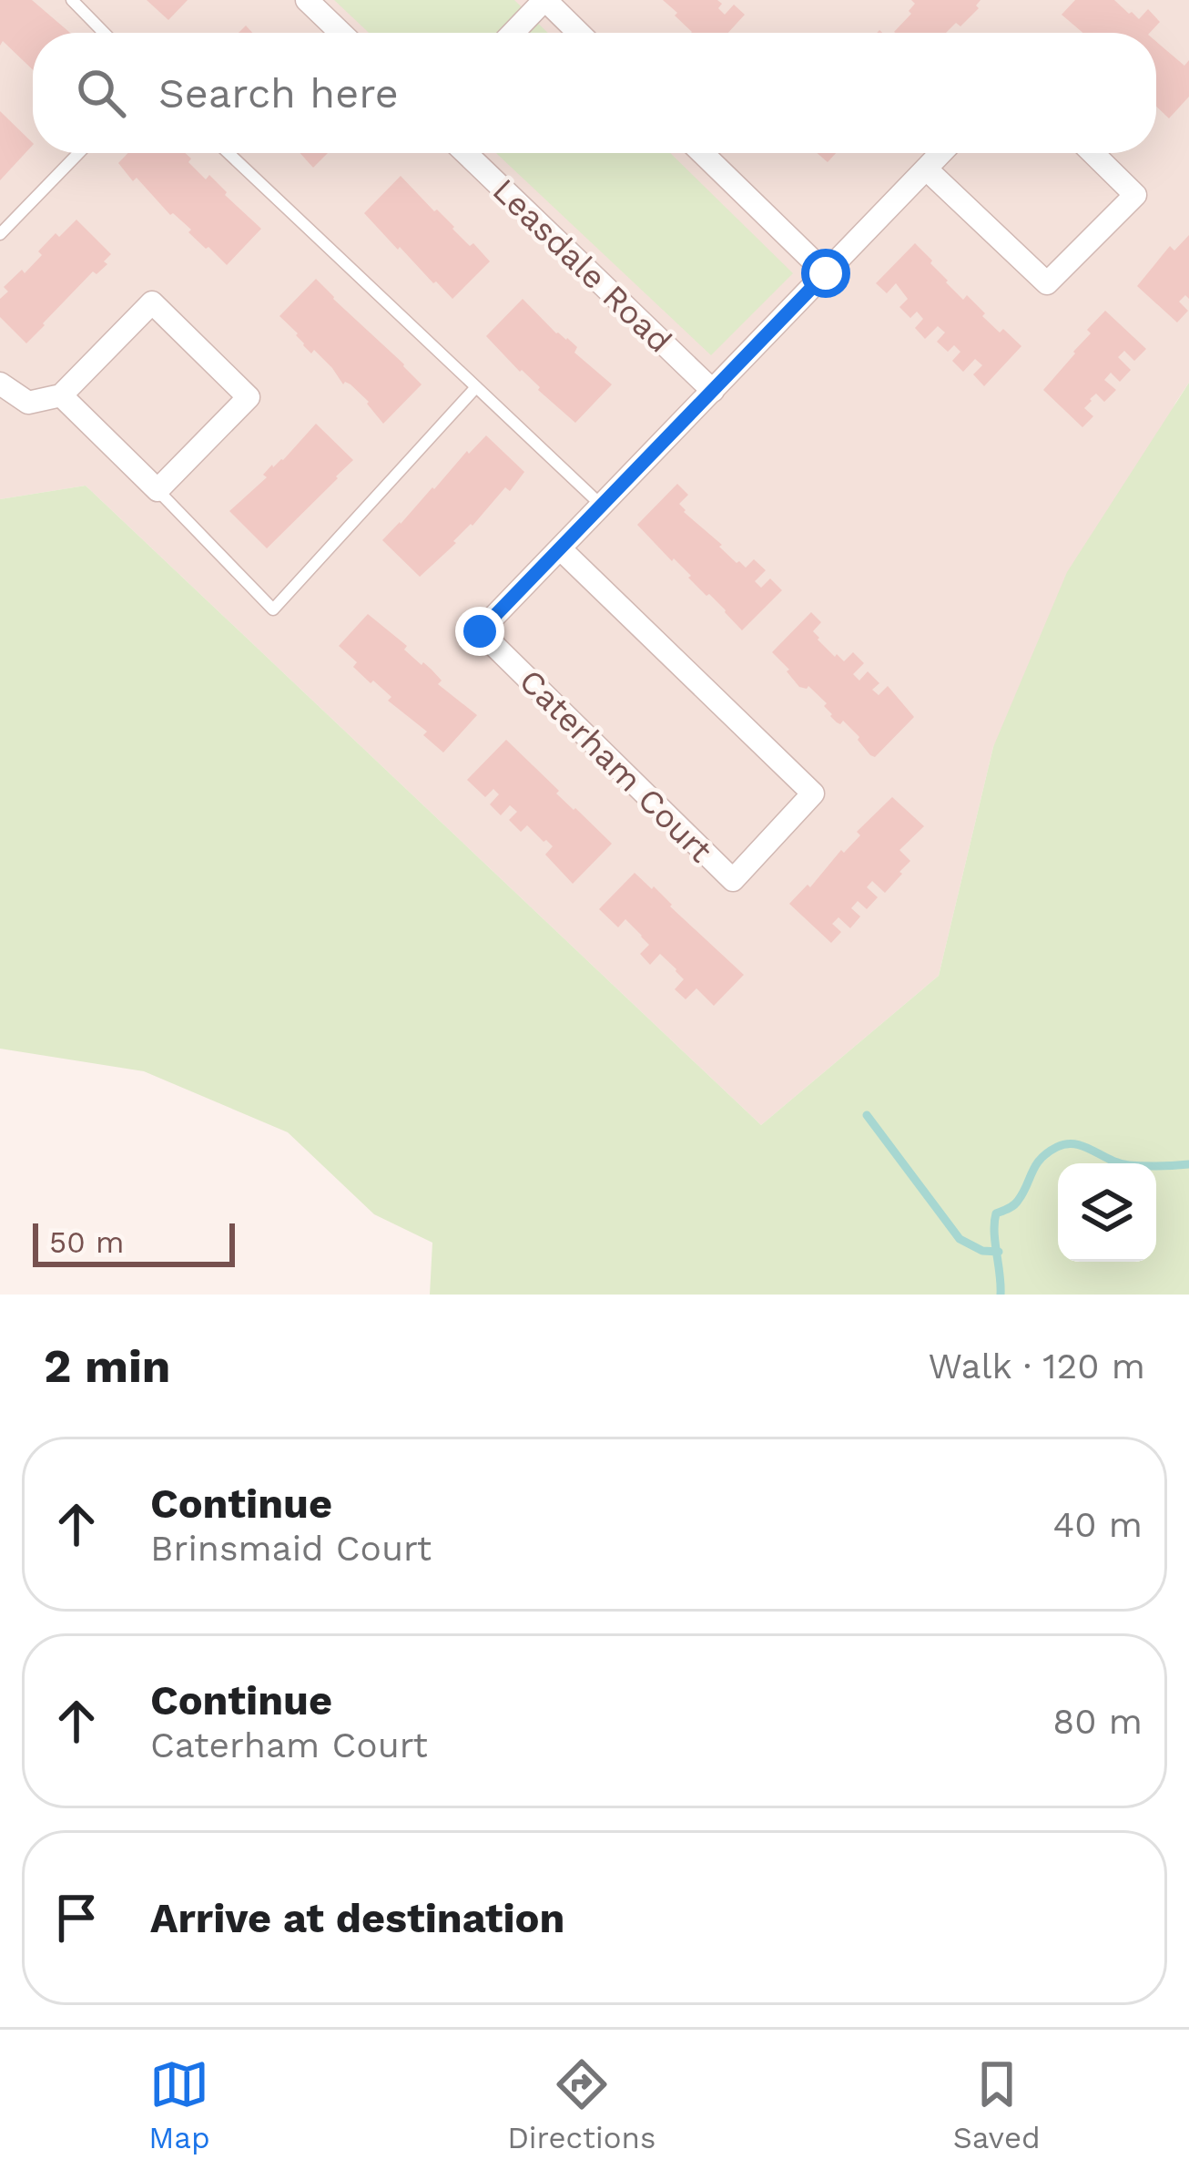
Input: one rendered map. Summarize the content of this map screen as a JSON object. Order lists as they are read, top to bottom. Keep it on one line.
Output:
{"streets":{"street":["Leasdale Road","Caterham Court"]},"crossings":[["Leasdale Road","Caterham Court"]],"scale_bar":"50 m","page":{"search":"Search here","scale":"50 m","heading":["2 min","Walk · 120 m"],"list":[["Continue","Brinsmaid Court","40 m"],["Continue","Caterham Court","80 m"],"Arrive at destination"],"nav":["Map","Directions","Saved"]}}
